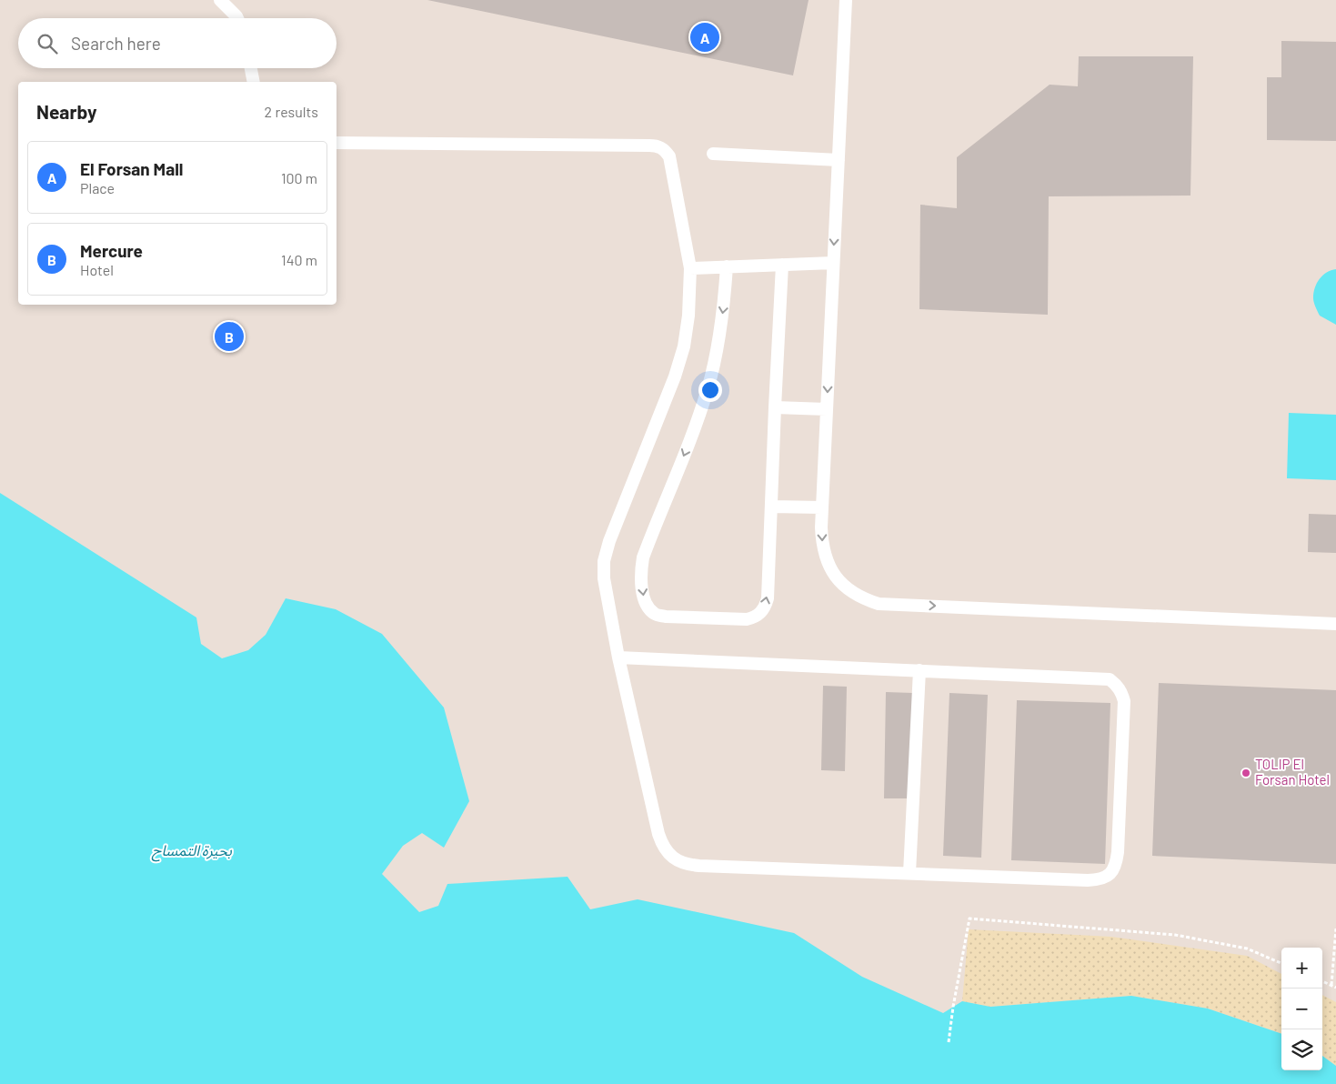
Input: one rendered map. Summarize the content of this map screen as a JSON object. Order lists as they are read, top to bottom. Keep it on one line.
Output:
{"water":["بحيرة التمساح"],"places":["TOLIP El Forsan Hotel"],"page":{"search":"Search here","pins":["A","B"],"heading":["Nearby","2 results"],"list":[{"mark":"A","name":"El Forsan Mall","note":"Place","value":"100 m"},{"mark":"B","name":"Mercure","note":"Hotel","value":"140 m"}],"map_buttons":["+","−"]}}
